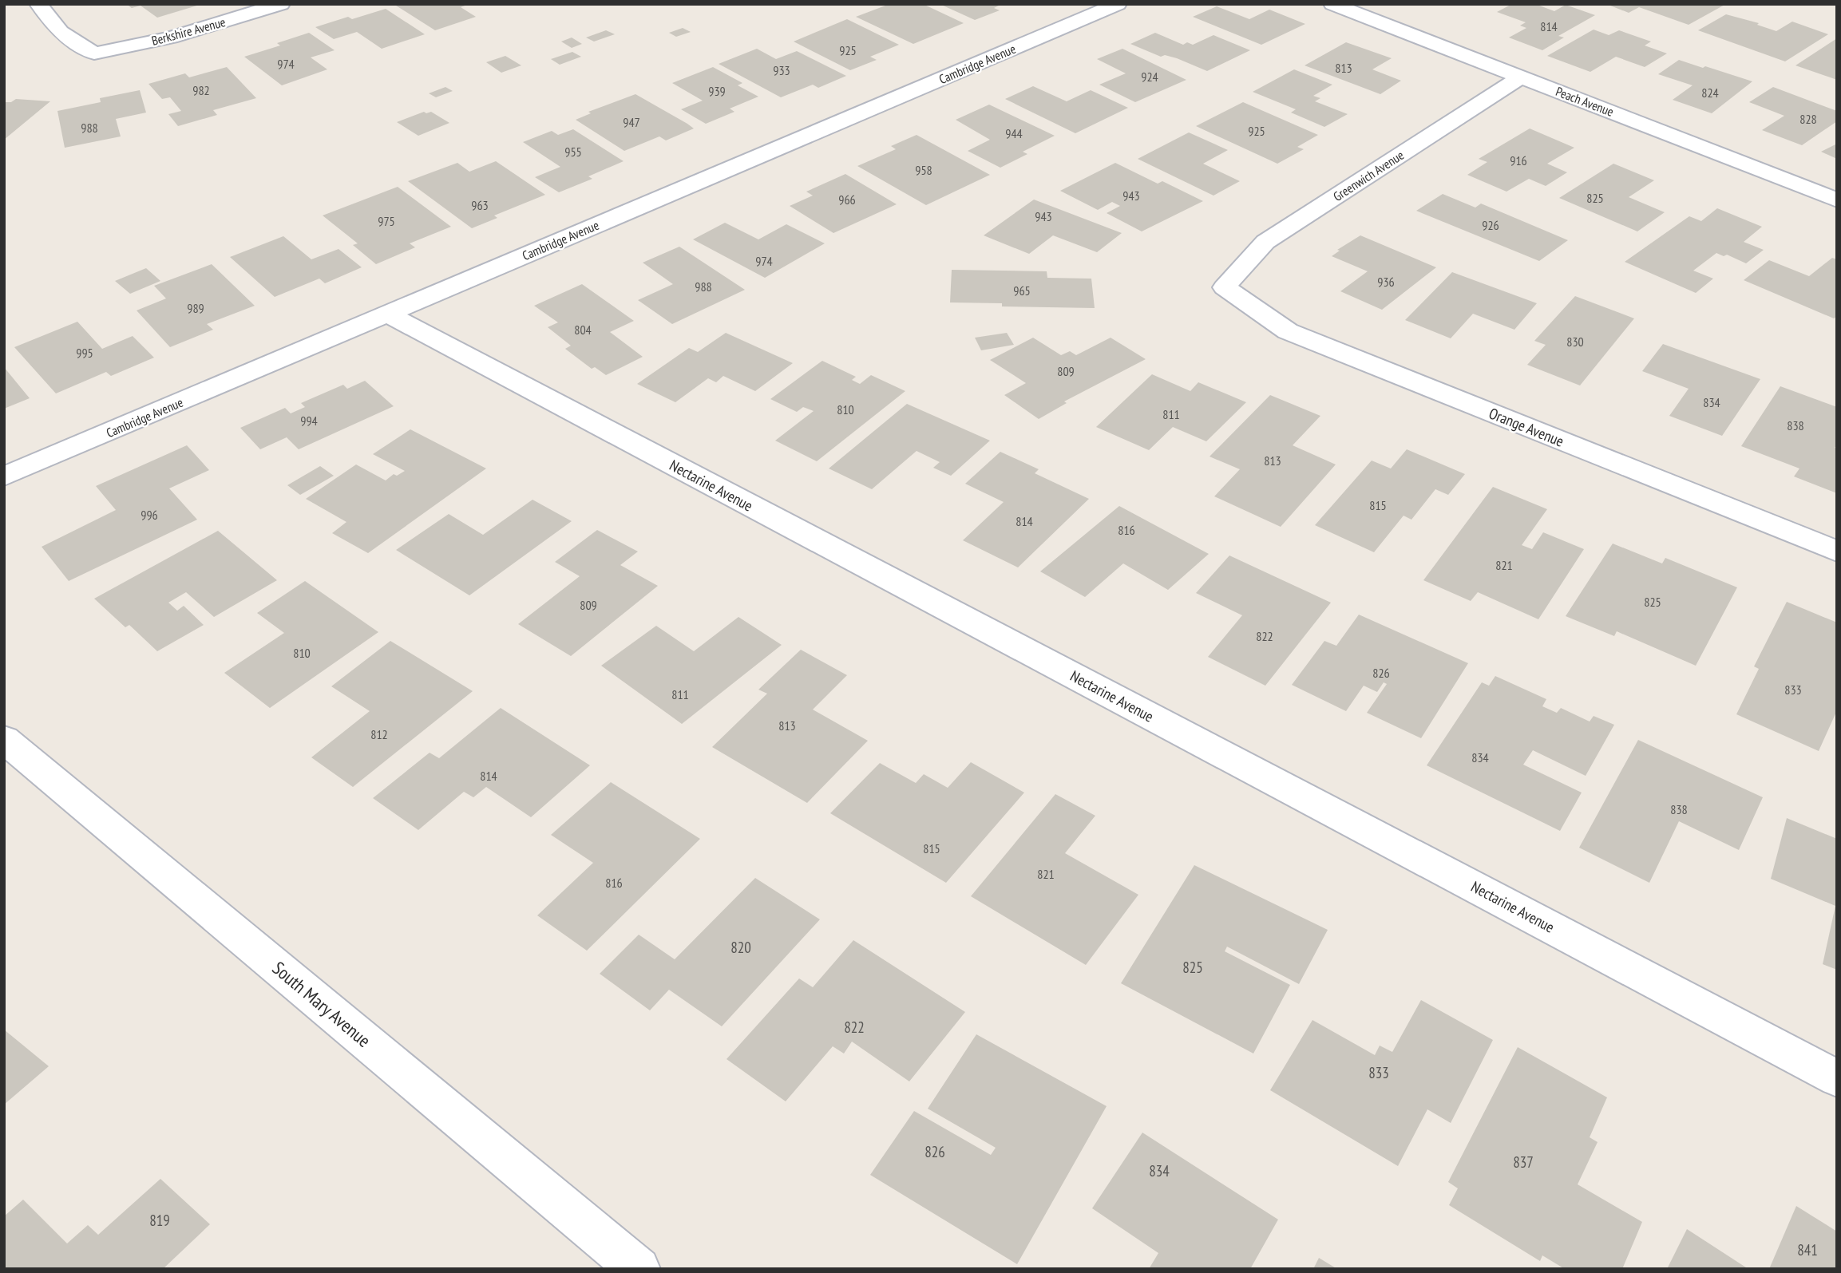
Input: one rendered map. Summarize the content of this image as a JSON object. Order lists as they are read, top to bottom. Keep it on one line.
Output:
{"streets":{"street":["Berkshire Avenue","Cambridge Avenue","Peach Avenue","Greenwich Avenue","Orange Avenue","Nectarine Avenue","South Mary Avenue"]},"crossings":[["Cambridge Avenue","Nectarine Avenue"],["Peach Avenue","Greenwich Avenue"],["Greenwich Avenue","Orange Avenue"]],"house_numbers":["814","925","974","813","933","924","982","939","824","828","947","988","925","944","955","916","958","943","825","966","963","943","975","926","974","936","988","965","989","804","830","995","809","834","810","811","994","838","813","815","996","814","816","821","825","809","822","810","826","833","811","813","812","834","814","838","815","821","816","820","825","822","833","826","837","834","819","841"]}
